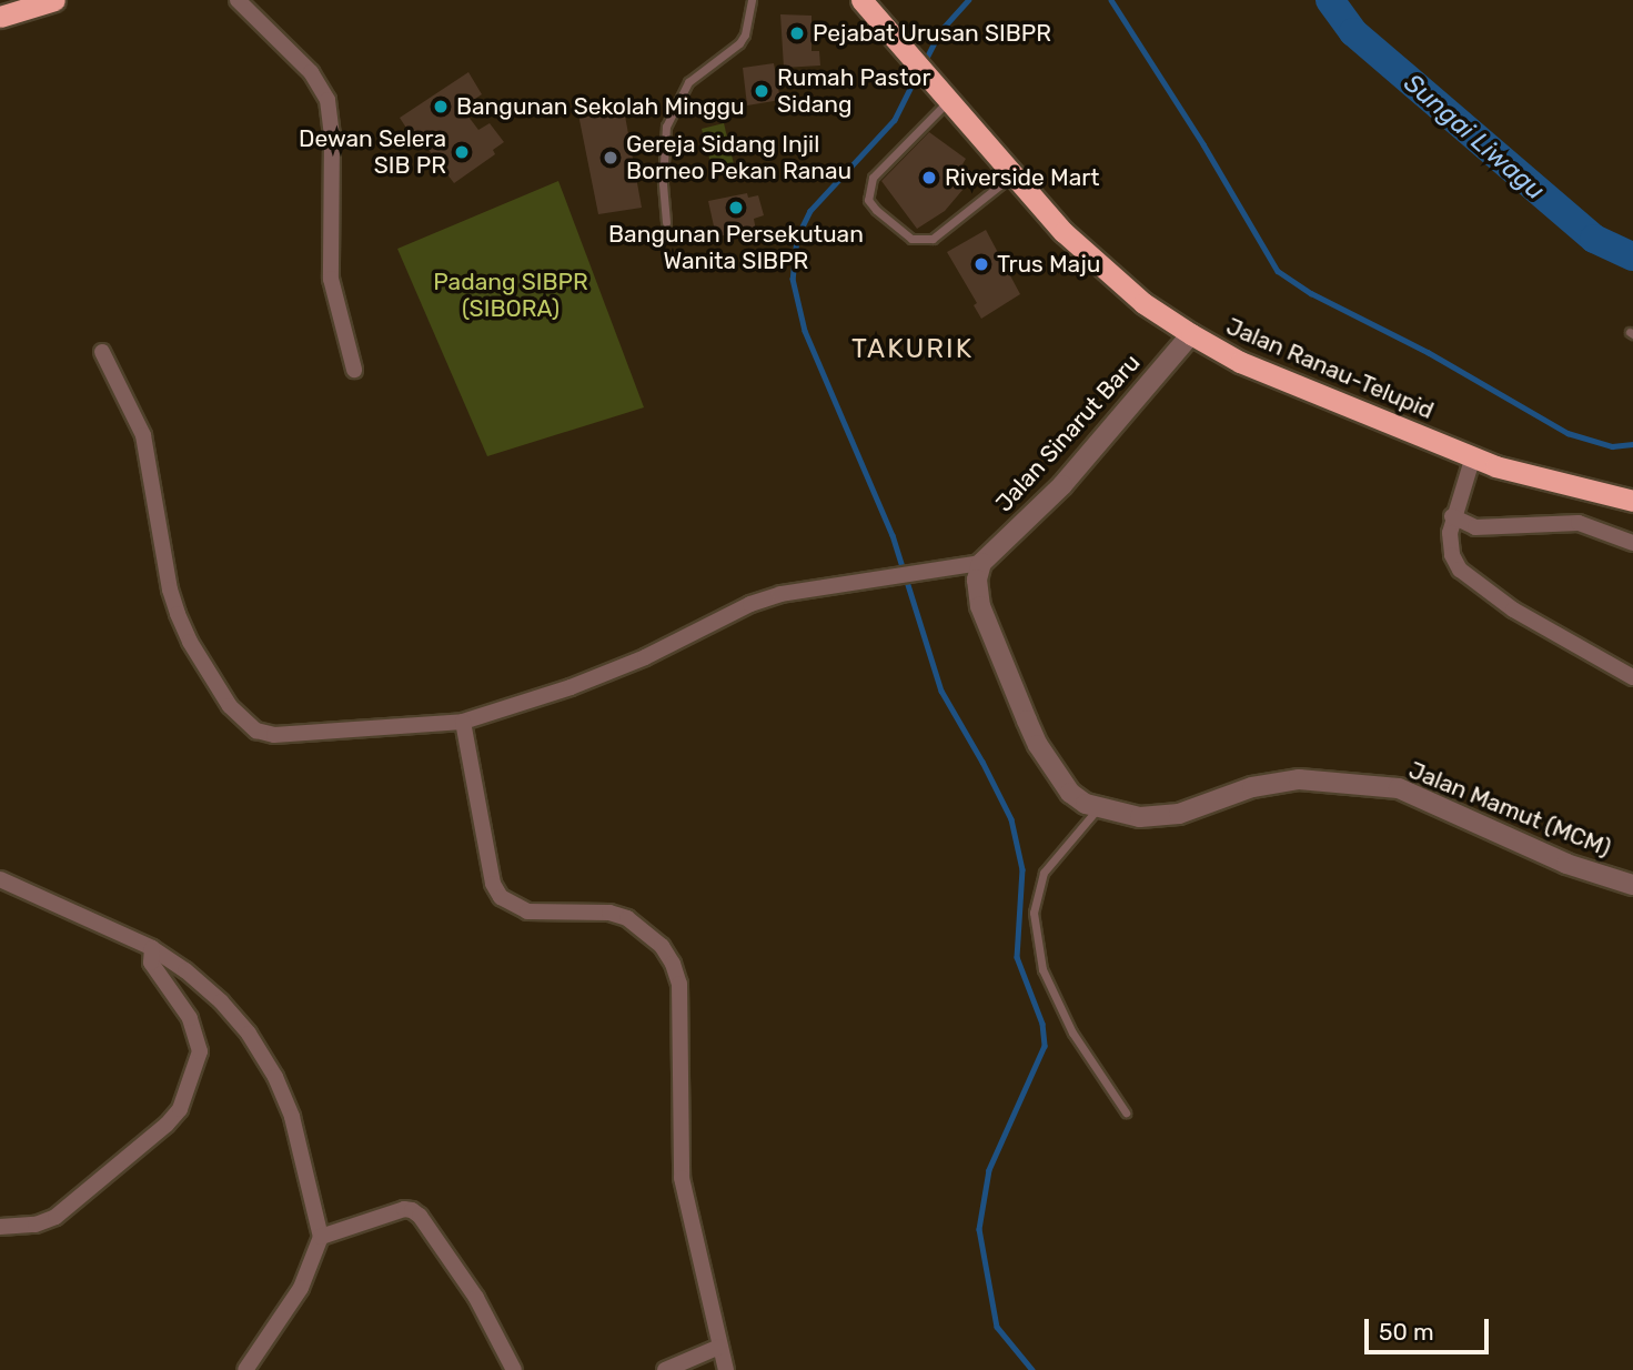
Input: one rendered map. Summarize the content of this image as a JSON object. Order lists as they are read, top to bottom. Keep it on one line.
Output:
{"streets":{"highway":["Jalan Ranau-Telupid"],"street":["Jalan Sinarut Baru","Jalan Mamut (MCM)"]},"crossings":[["Jalan Ranau-Telupid","Jalan Sinarut Baru"],["Jalan Sinarut Baru","Jalan Mamut (MCM)"]],"districts":["TAKURIK"],"water":["Sungai Liwagu"],"parks":["Padang SIBPR (SIBORA)"],"places":["Pejabat Urusan SIBPR","Rumah Pastor Sidang","Bangunan Sekolah Minggu","Dewan Selera SIB PR","Gereja Sidang Injil Borneo Pekan Ranau","Riverside Mart","Bangunan Persekutuan Wanita SIBPR","Trus Maju"],"scale_bar":"50 m"}
